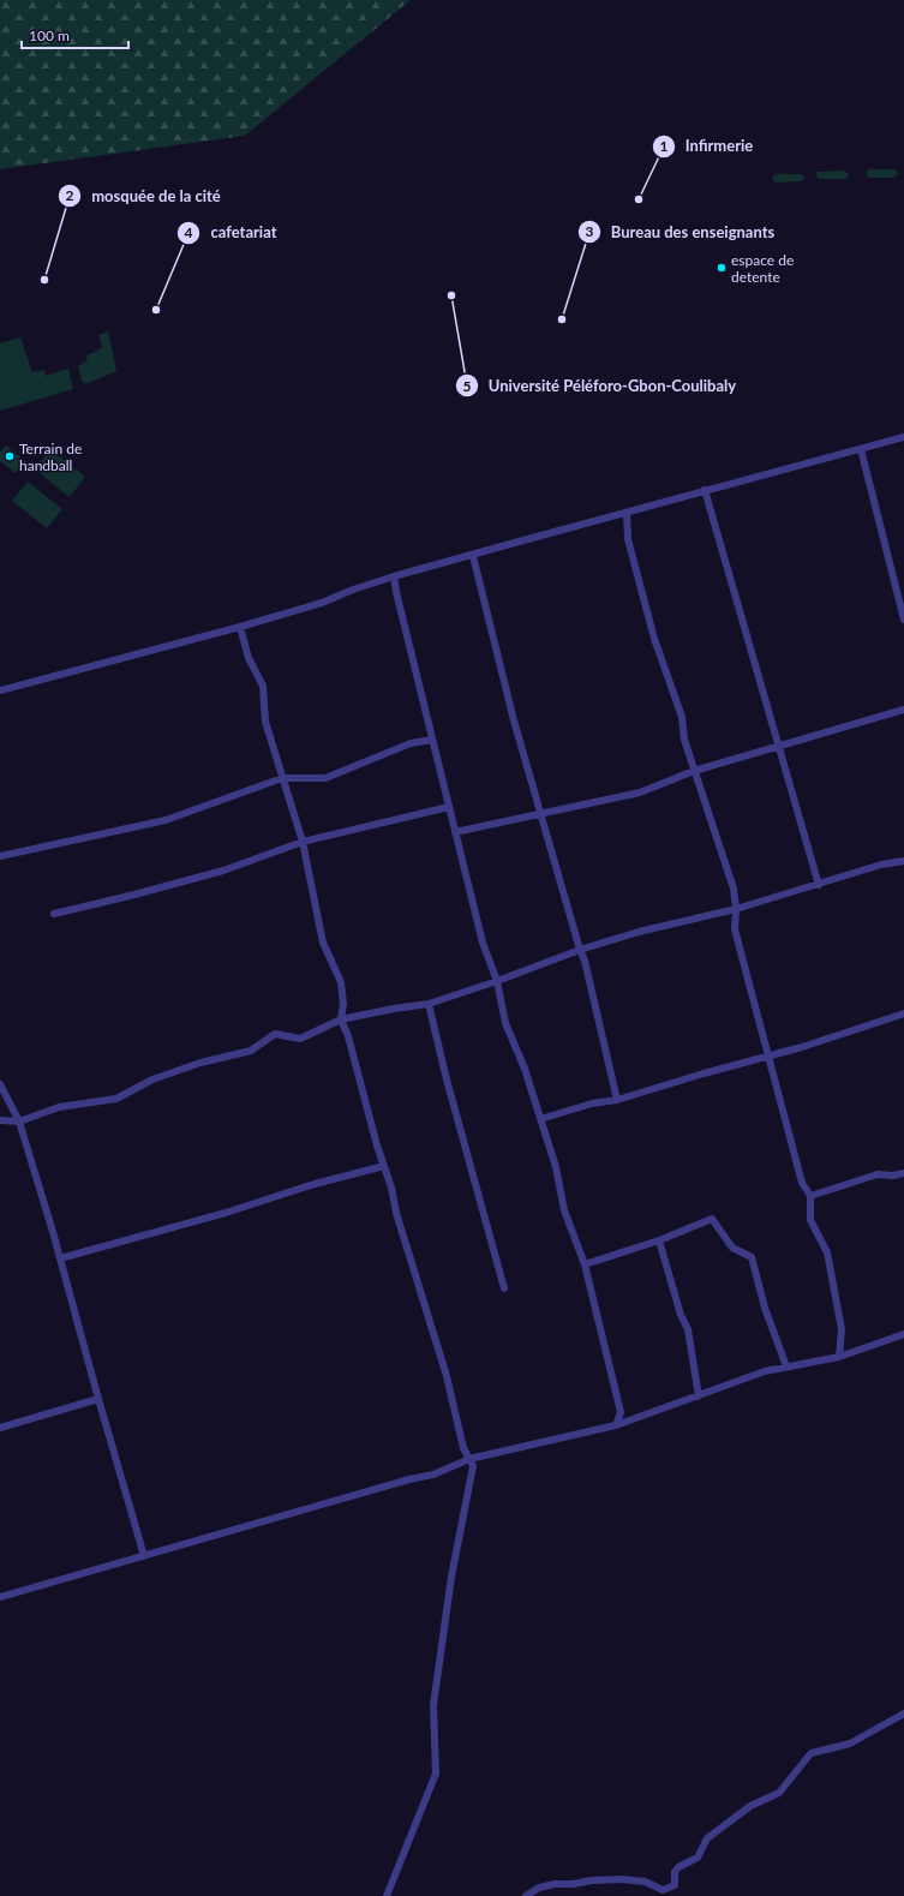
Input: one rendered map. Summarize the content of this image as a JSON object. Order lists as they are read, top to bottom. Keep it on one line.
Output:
{"places":["Infirmerie","espace de detente","mosquée de la cité","Université Péléforo-Gbon-Coulibaly","cafetariat","Bureau des enseignants","Terrain de handball"],"scale_bar":"100 m"}
